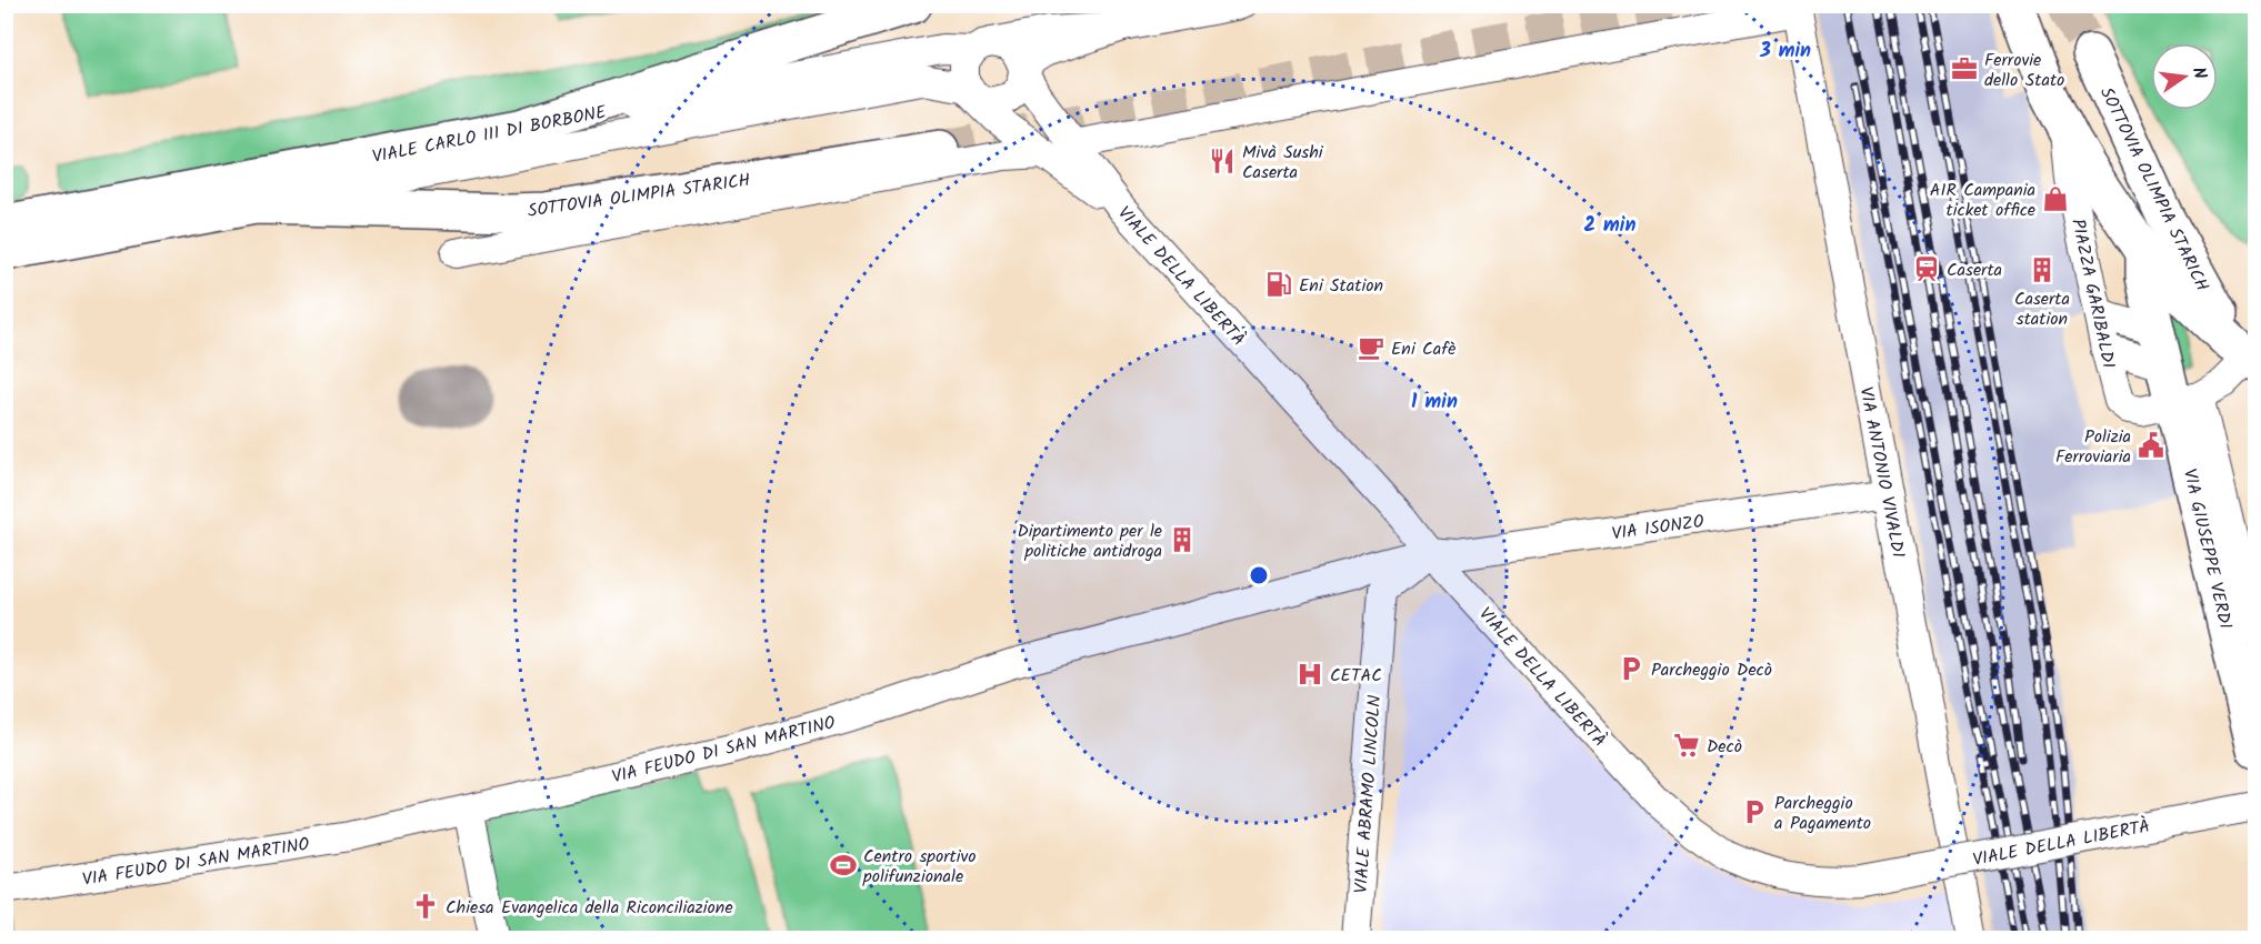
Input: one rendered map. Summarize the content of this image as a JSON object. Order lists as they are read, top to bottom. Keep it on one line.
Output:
{"streets":{"main road":["VIALE CARLO III DI BORBONE","SOTTOVIA OLIMPIA STARICH","PIAZZA GARIBALDI","VIA GIUSEPPE VERDI"],"street":["VIALE DELLA LIBERTÀ","VIA ANTONIO VIVALDI","VIA ISONZO","VIA FEUDO DI SAN MARTINO","VIALE ABRAMO LINCOLN"]},"crossings":[["VIALE CARLO III DI BORBONE","SOTTOVIA OLIMPIA STARICH"],["VIALE CARLO III DI BORBONE","VIALE DELLA LIBERTÀ"],["SOTTOVIA OLIMPIA STARICH","PIAZZA GARIBALDI"],["VIALE DELLA LIBERTÀ","VIA ISONZO"],["VIALE DELLA LIBERTÀ","VIA FEUDO DI SAN MARTINO"],["VIALE DELLA LIBERTÀ","VIALE ABRAMO LINCOLN"],["VIA ANTONIO VIVALDI","VIA ISONZO"],["VIA ISONZO","VIA FEUDO DI SAN MARTINO"],["VIA ISONZO","VIALE ABRAMO LINCOLN"],["VIA FEUDO DI SAN MARTINO","VIALE ABRAMO LINCOLN"]],"places":{"office":["Ferrovie dello Stato"],"restaurant":["Mivà Sushi Caserta"],"shop":["AIR Campania ticket office"],"station":["Caserta"],"building":["Caserta station","Dipartimento per le politiche antidroga"],"fuel station":["Eni Station"],"cafe":["Eni Cafè"],"public building":["Polizia Ferroviaria"],"parking":["Parcheggio Decò","Parcheggio a Pagamento"],"hospital":["CETAC"],"supermarket":["Decò"],"sports":["Centro sportivo polifunzionale"],"church":["Chiesa Evangelica della Riconciliazione"]},"north":"right","rings":["3 min","2 min","1 min"]}
